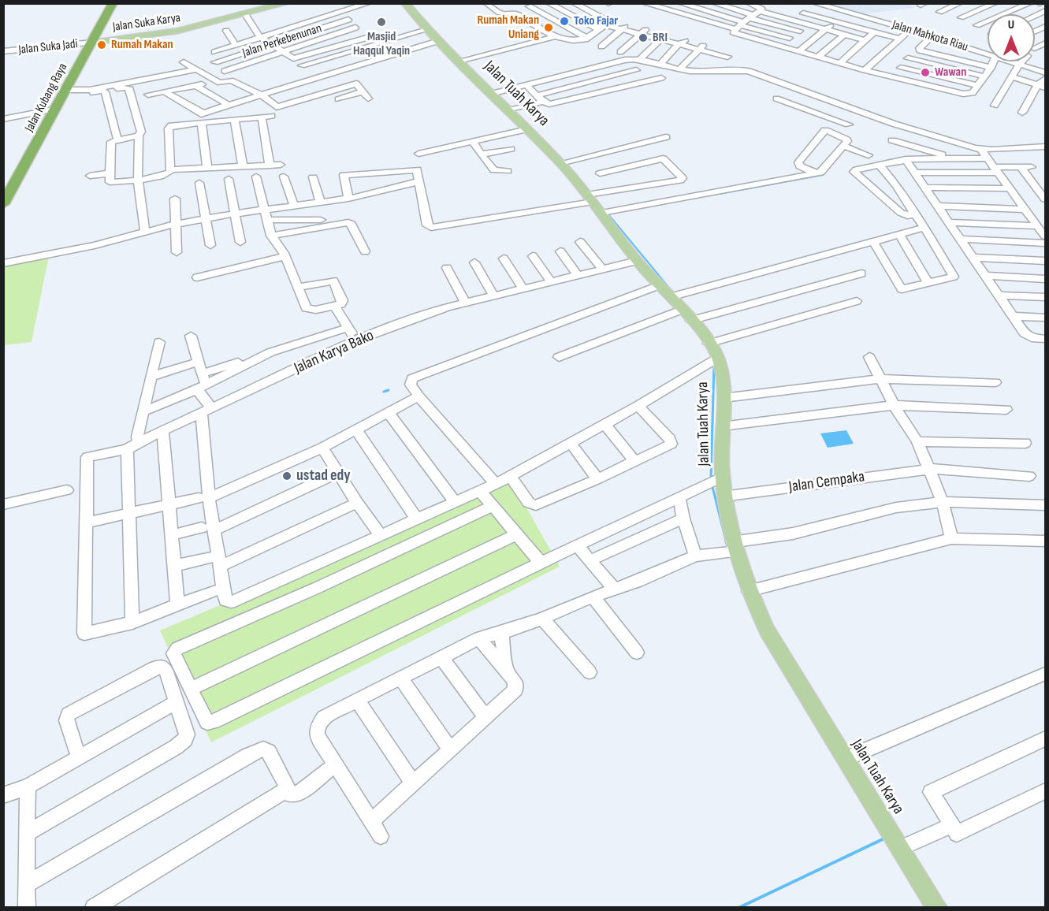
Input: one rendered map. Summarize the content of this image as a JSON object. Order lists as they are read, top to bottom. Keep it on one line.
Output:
{"streets":{"highway":["Jalan Kubang Raya"],"main road":["Jalan Suka Karya","Jalan Tuah Karya"],"street":["Jalan Mahkota Riau","Jalan Perkebenunan","Jalan Suka Jadi","Jalan Karya Bako","Jalan Cempaka"]},"crossings":[["Jalan Suka Karya","Jalan Suka Jadi"],["Jalan Suka Karya","Jalan Kubang Raya"],["Jalan Suka Jadi","Jalan Kubang Raya"],["Jalan Tuah Karya","Jalan Karya Bako"],["Jalan Tuah Karya","Jalan Cempaka"]],"places":["Toko Fajar","Masjid Haqqul Yaqin","Rumah Makan Uniang","BRI","Rumah Makan","Wawan","ustad edy"],"north":"top"}
